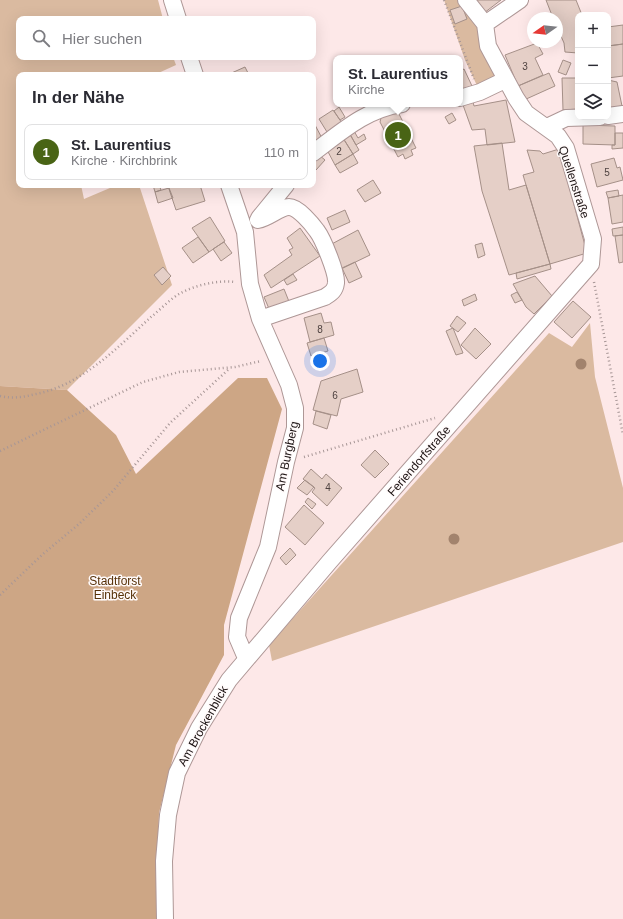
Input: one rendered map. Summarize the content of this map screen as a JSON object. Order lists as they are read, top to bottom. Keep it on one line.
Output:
{"streets":{"street":["Quellenstraße","Am Burgberg","Feriendorfstraße","Am Brockenblick"]},"crossings":[["Quellenstraße","Feriendorfstraße"],["Am Burgberg","Feriendorfstraße"],["Am Burgberg","Am Brockenblick"],["Feriendorfstraße","Am Brockenblick"]],"parks":["Stadtforst Einbeck"],"house_numbers":["3","2","5","8","6","4"],"north":"left","page":{"map_buttons":["+","−"],"search":"Hier suchen","popup":["St. Laurentius","Kirche"],"heading":"In der Nähe","pins":"1","list":[{"mark":"1","name":"St. Laurentius","note":"Kirche · Kirchbrink","value":"110 m"}]}}
